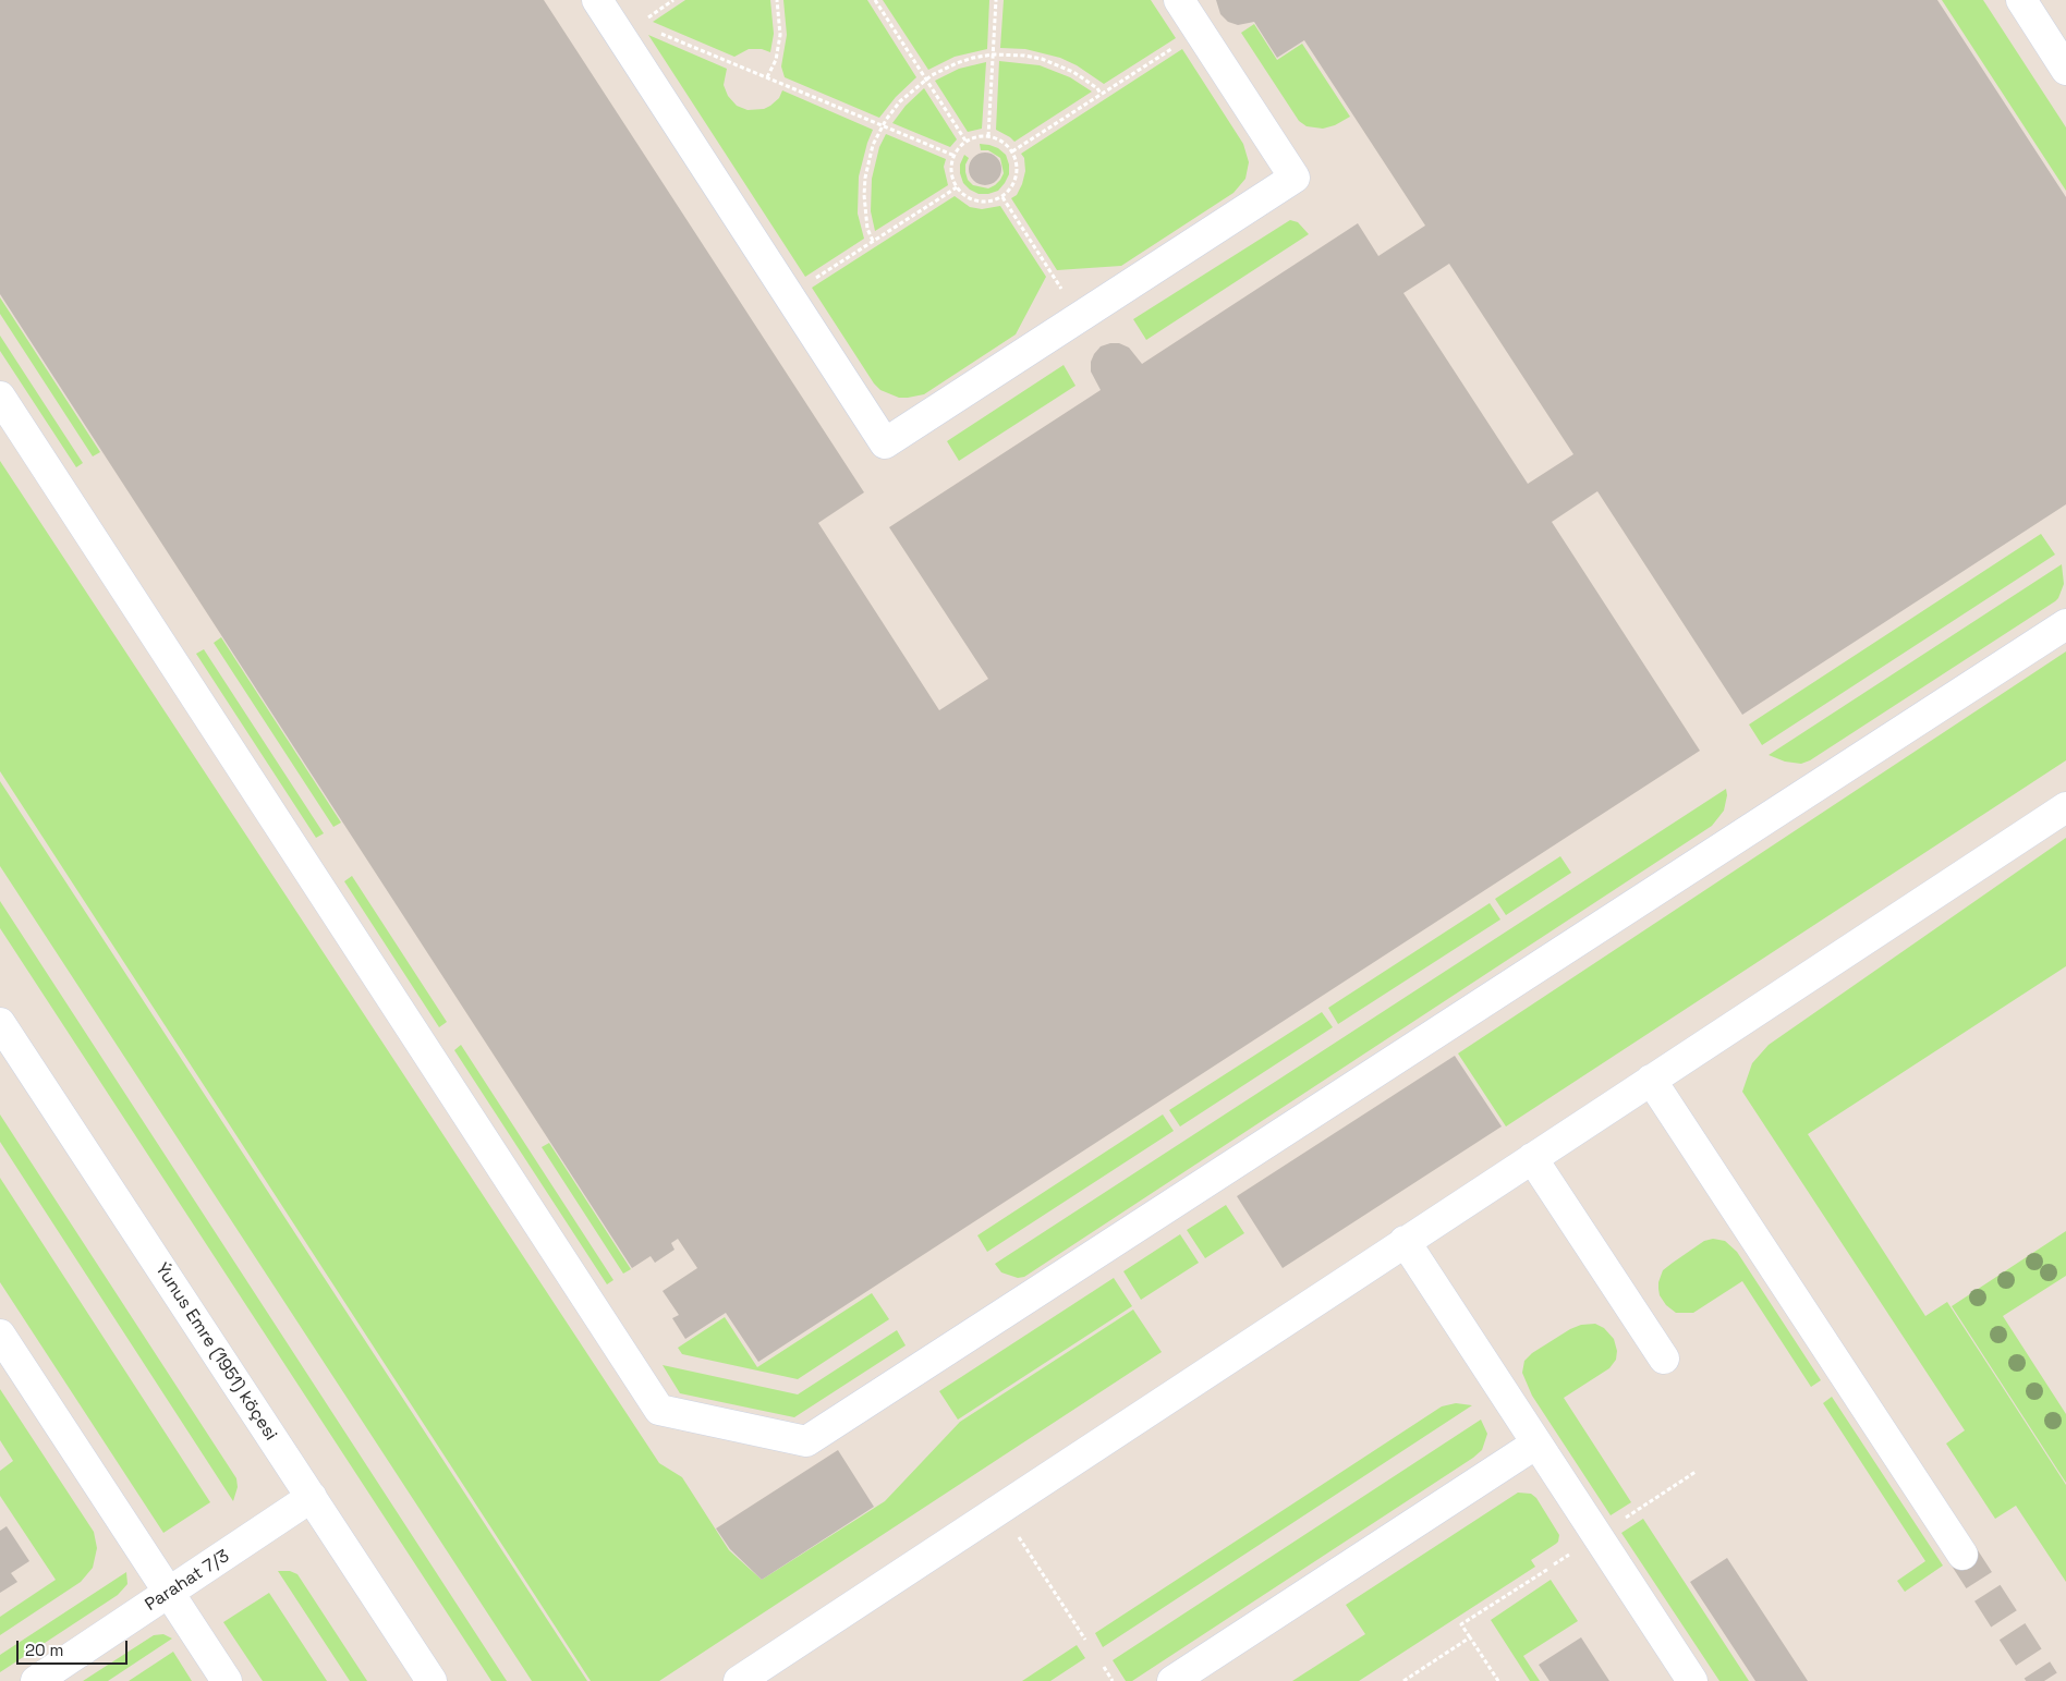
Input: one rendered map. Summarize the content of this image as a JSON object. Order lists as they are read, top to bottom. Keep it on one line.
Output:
{"streets":{"street":["Ýunus Emre (1951) köçesi","Parahat 7/3"]},"crossings":[["Ýunus Emre (1951) köçesi","Parahat 7/3"]],"scale_bar":"20 m"}
